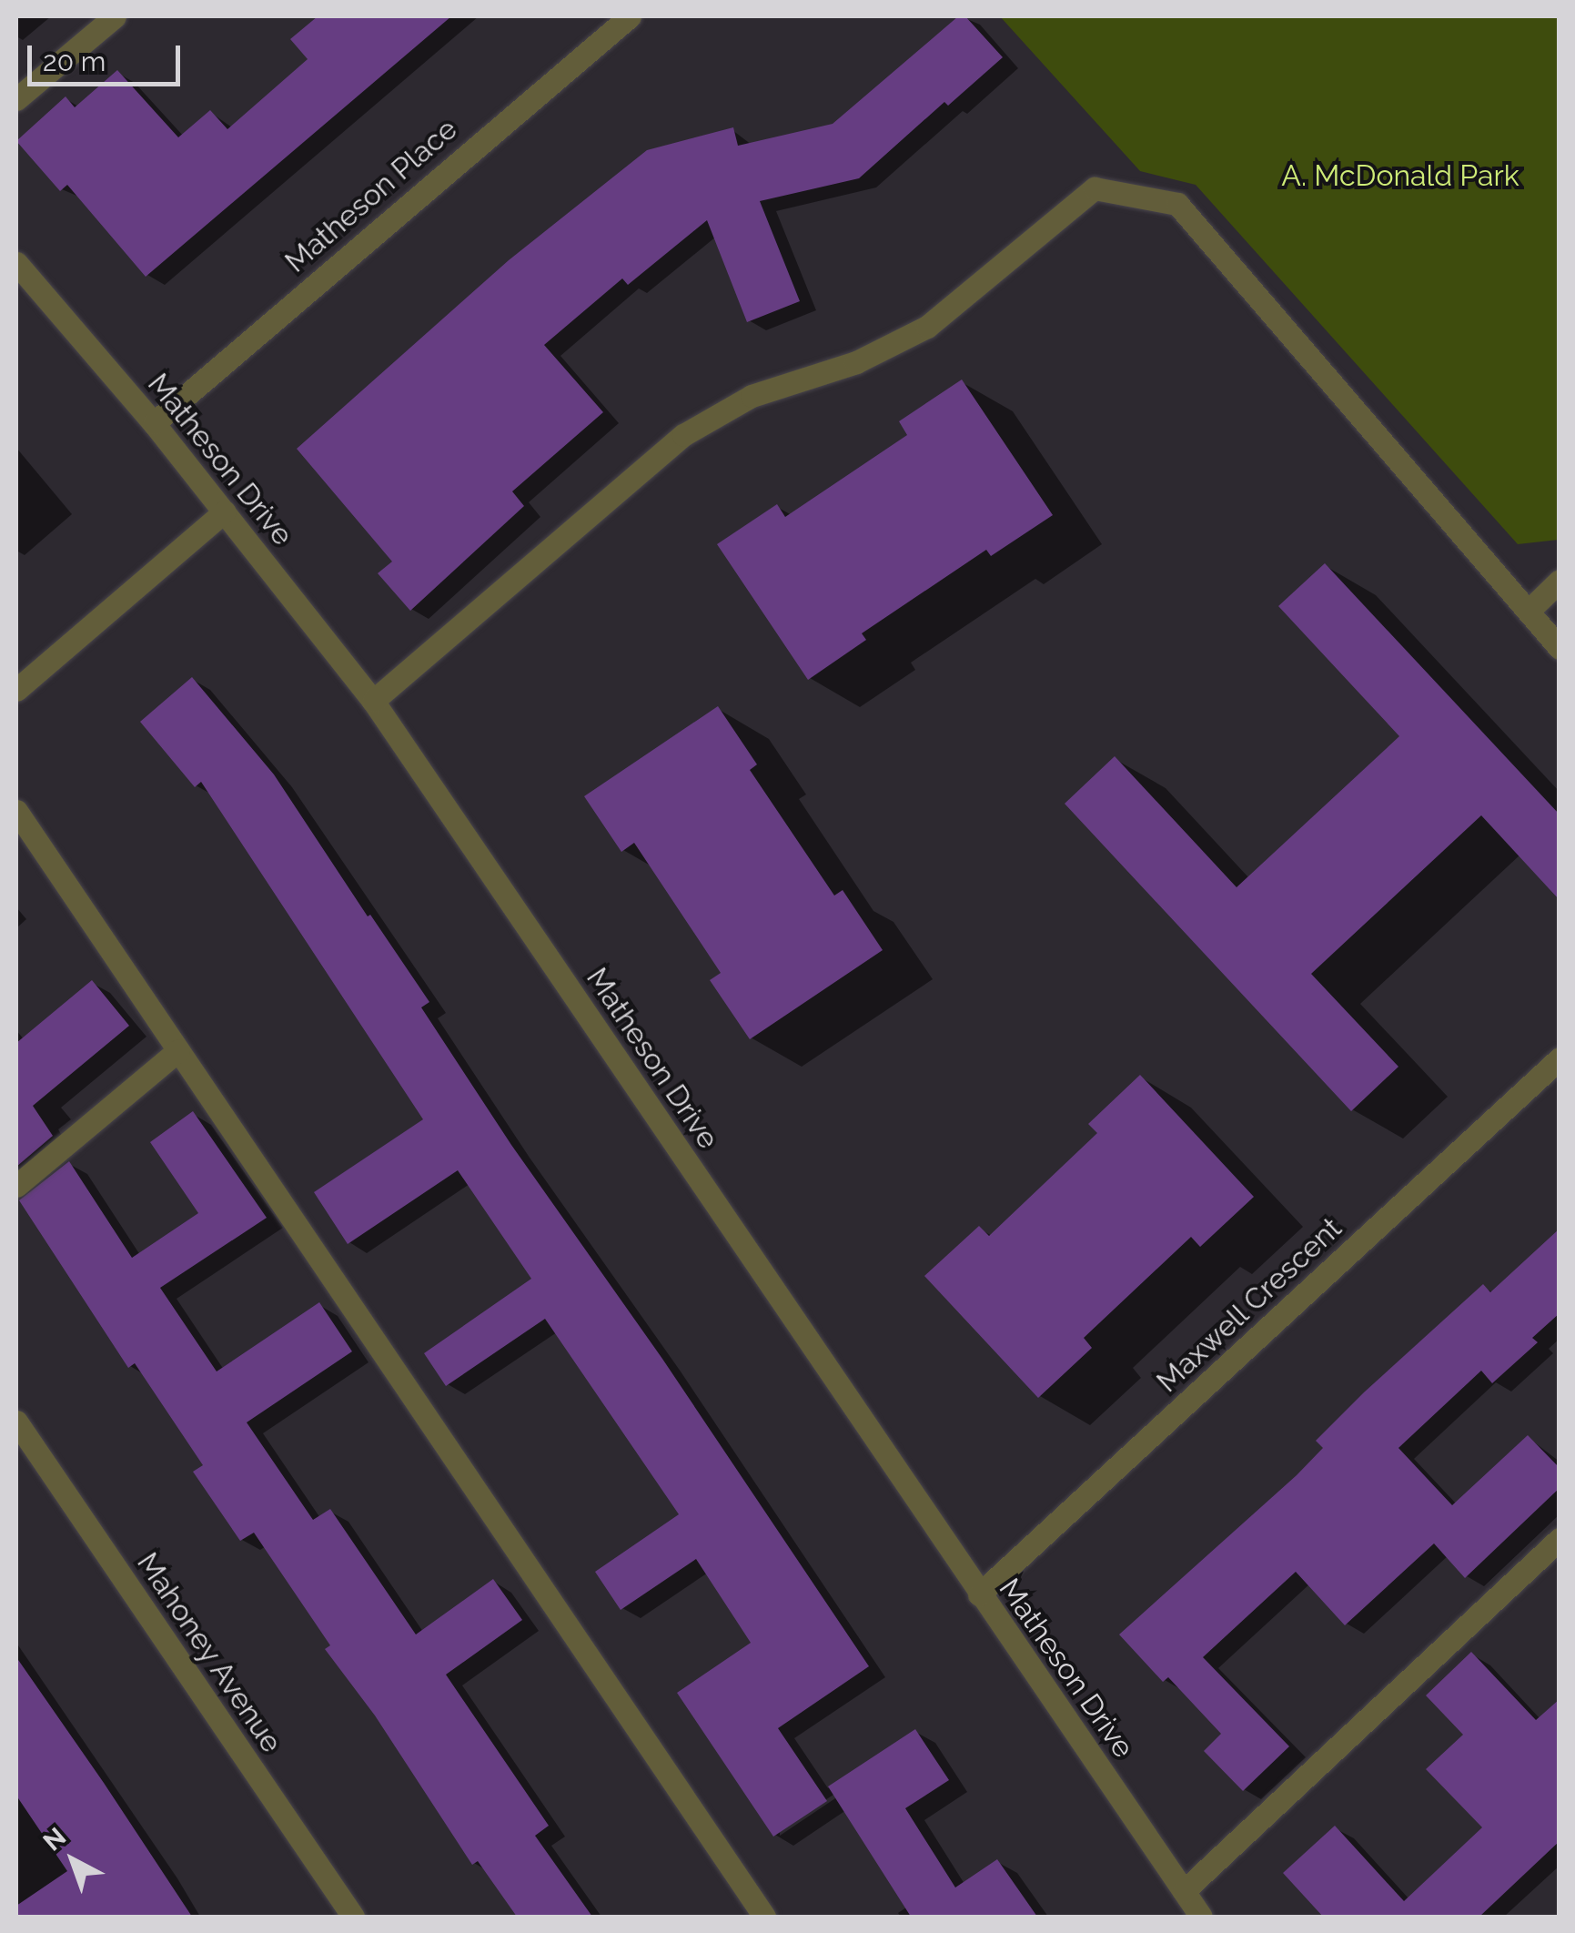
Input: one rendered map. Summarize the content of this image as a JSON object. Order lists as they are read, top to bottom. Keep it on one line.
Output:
{"streets":{"street":["Matheson Place","Matheson Drive","Maxwell Crescent","Mahoney Avenue"]},"crossings":[["Matheson Place","Matheson Drive"],["Matheson Drive","Maxwell Crescent"]],"parks":["A. McDonald Park"],"scale_bar":"20 m","north":"top left"}
